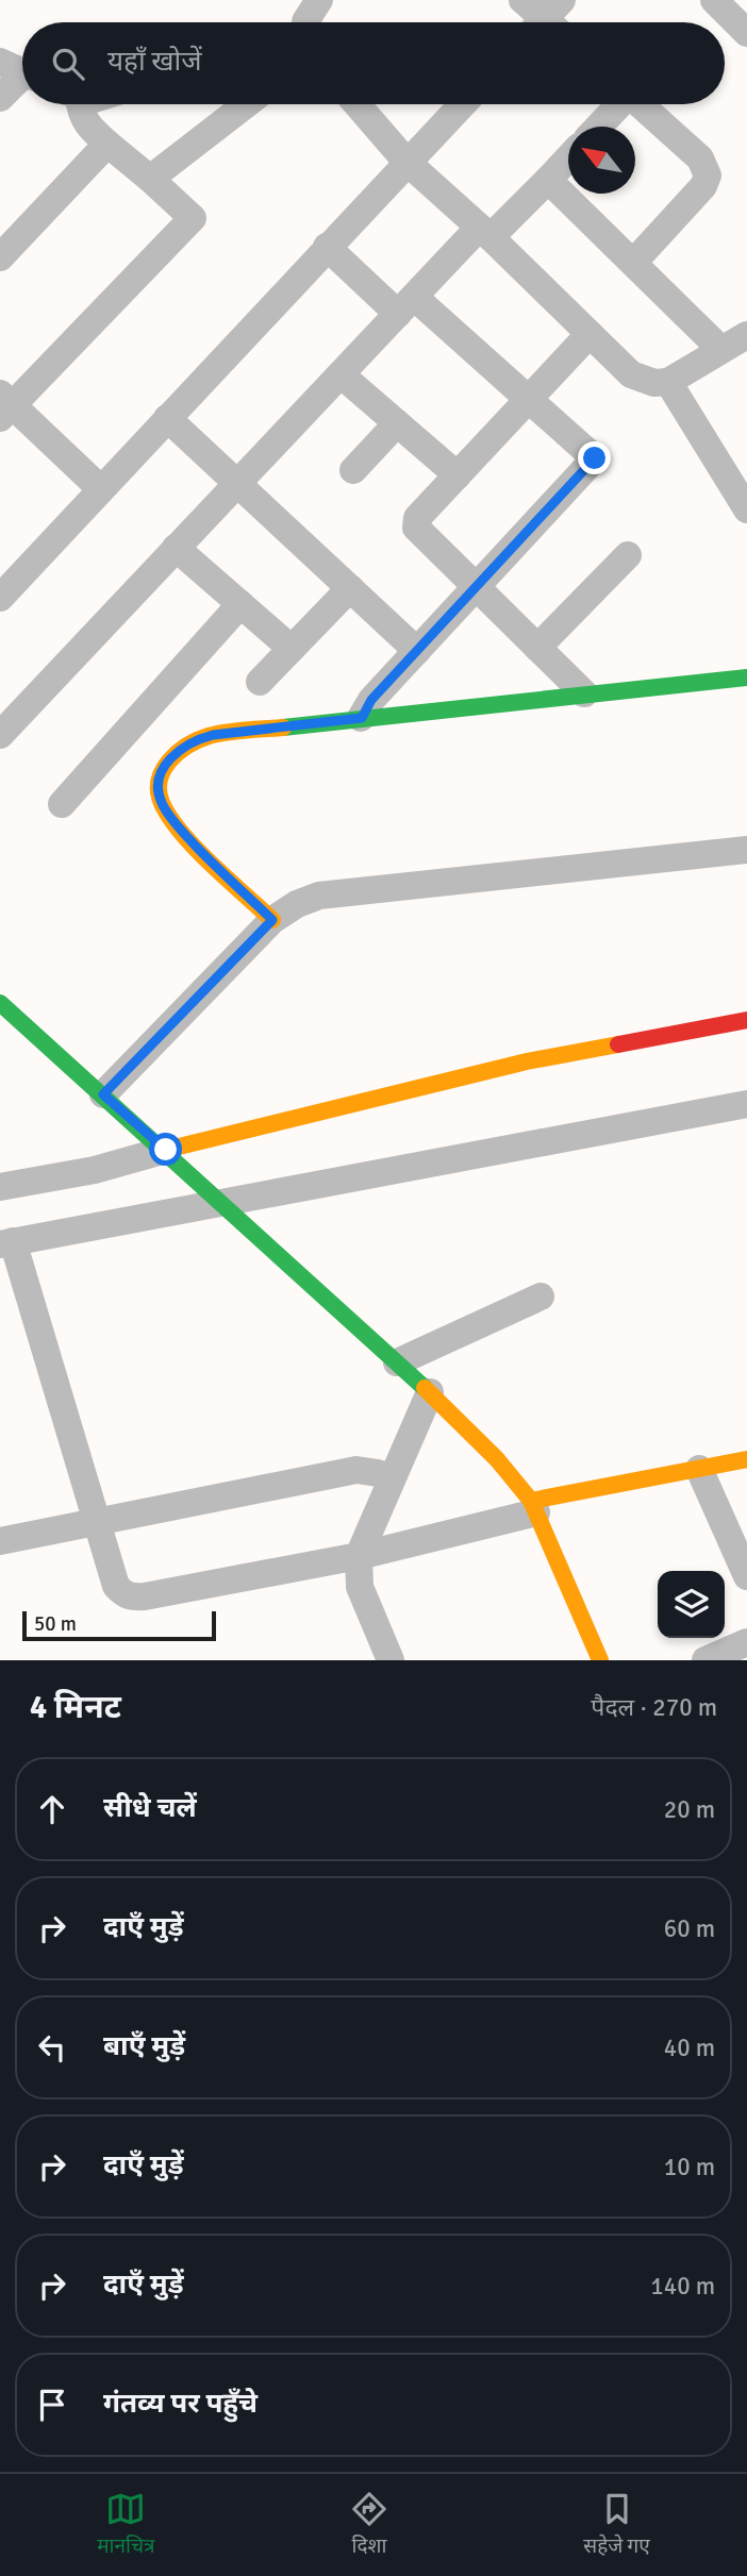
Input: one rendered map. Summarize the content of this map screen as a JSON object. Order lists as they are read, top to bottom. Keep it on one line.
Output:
{"scale_bar":"50 m","north":"top left","page":{"search":"यहाँ खोजें","scale":"50 m","heading":["4 मिनट","पैदल · 270 m"],"list":[["सीधे चलें","20 m"],["दाएँ मुड़ें","60 m"],["बाएँ मुड़ें","40 m"],["दाएँ मुड़ें","10 m"],["दाएँ मुड़ें","140 m"],"गंतव्य पर पहुँचे"],"nav":["मानचित्र","दिशा","सहेजे गए"]}}
